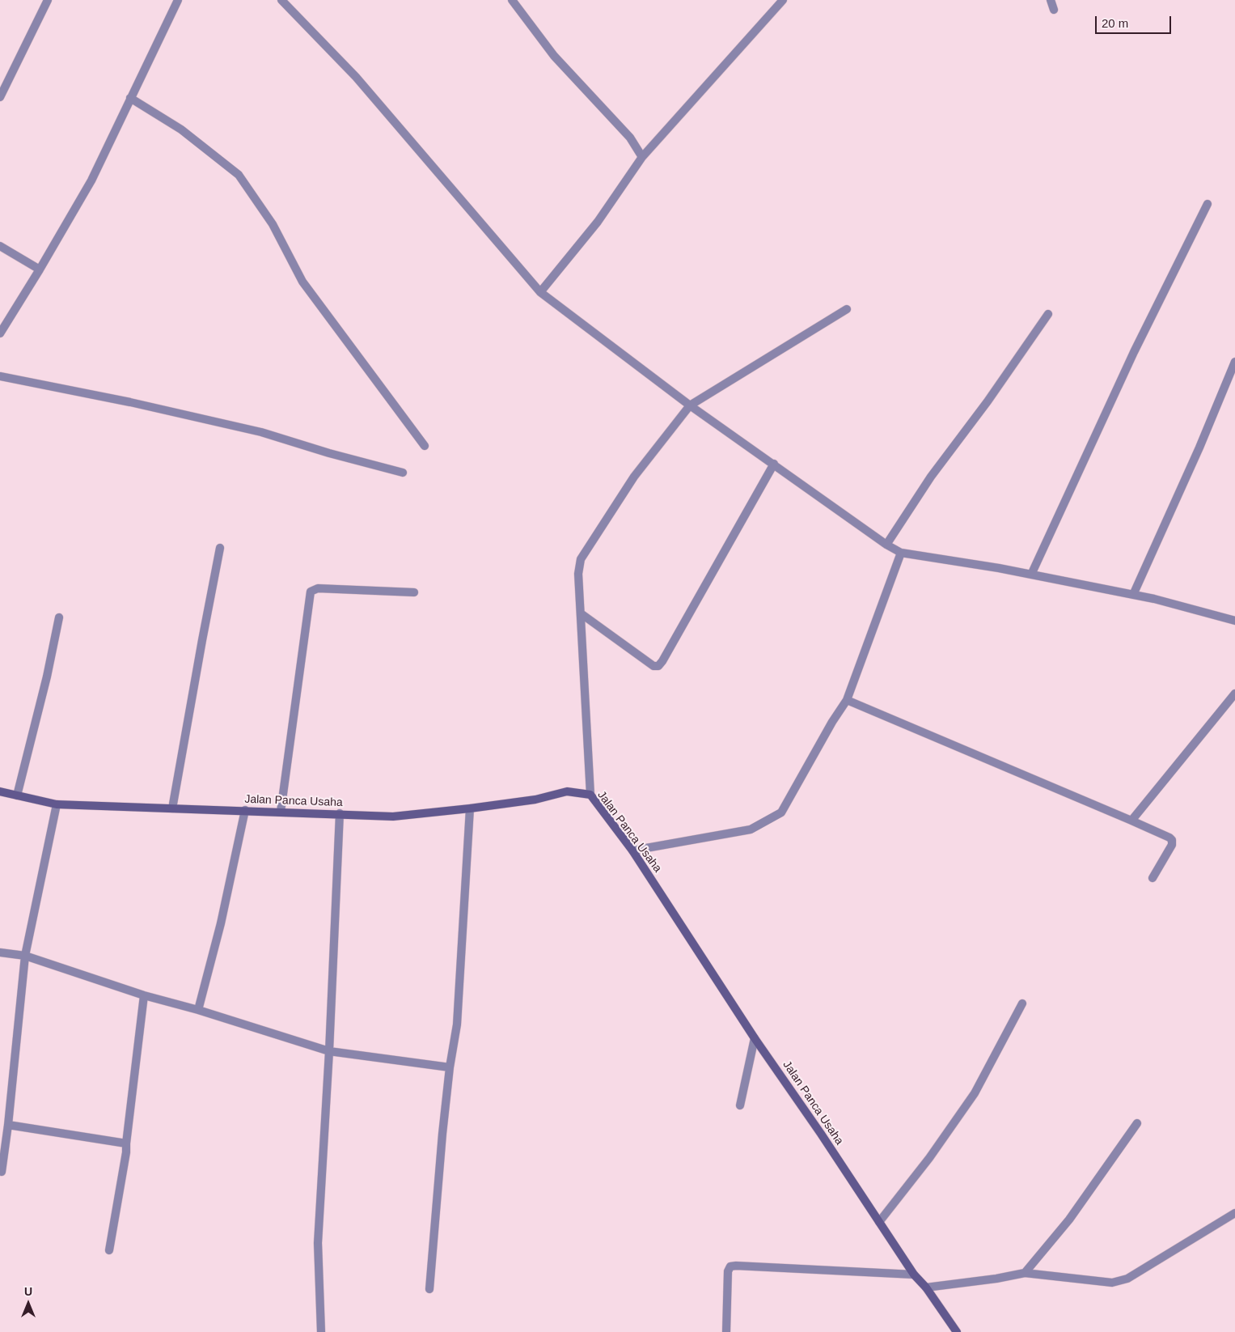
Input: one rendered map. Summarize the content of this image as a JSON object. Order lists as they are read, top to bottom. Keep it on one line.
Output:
{"streets":{"street":["Jalan Panca Usaha"]},"scale_bar":"20 m","north":"top"}
